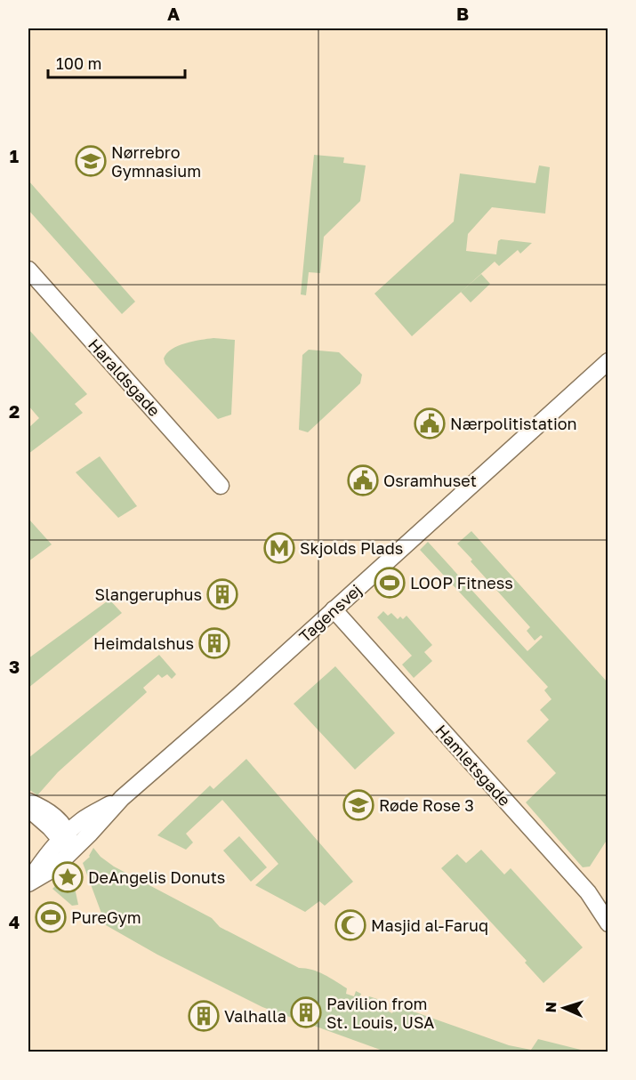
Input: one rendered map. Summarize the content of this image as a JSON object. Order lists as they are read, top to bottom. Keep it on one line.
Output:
{"streets":{"street":["Haraldsgade","Tagensvej","Hamletsgade"]},"crossings":[["Tagensvej","Hamletsgade"]],"places":{"school or university":["Nørrebro Gymnasium","Røde Rose 3"],"public building":["Nærpolitistation","Osramhuset"],"metro station":["Skjolds Plads"],"sports":["LOOP Fitness","PureGym"],"building":["Slangeruphus","Heimdalshus","Pavilion from St. Louis, USA","Valhalla"],"place":["DeAngelis Donuts"],"mosque":["Masjid al-Faruq"]},"scale_bar":"100 m","north":"left","grid":{"columns":["A","B"],"rows":["1","2","3","4"]}}
